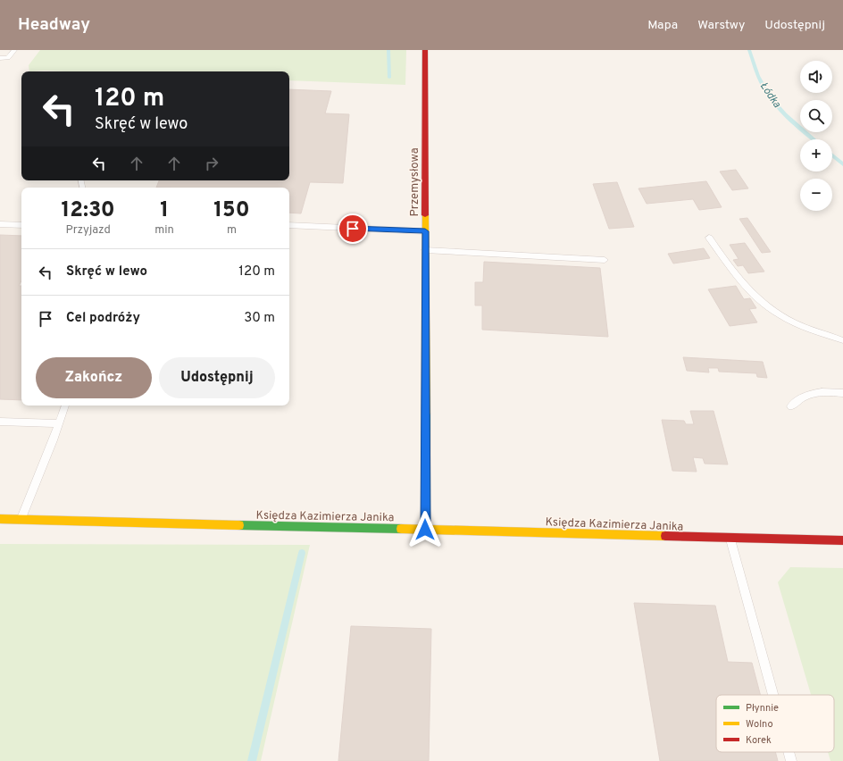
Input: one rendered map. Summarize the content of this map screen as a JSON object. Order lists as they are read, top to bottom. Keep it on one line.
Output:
{"streets":{"street":["Przemysłowa","Księdza Kazimierza Janika"]},"crossings":[["Przemysłowa","Księdza Kazimierza Janika"]],"water":["Łódka"],"legend":["Płynnie","Wolno","Korek"],"page":{"header":"Headway","nav":["Mapa","Warstwy","Udostępnij"],"map_buttons":["+","−"],"turn":["120 m","Skręć w lewo"],"eta":["12:30","Przyjazd","1","min","150","m"],"list":[{"name":"Skręć w lewo","value":"120 m"},{"name":"Cel podróży","value":"30 m"}],"buttons":["Zakończ","Udostępnij"]}}
